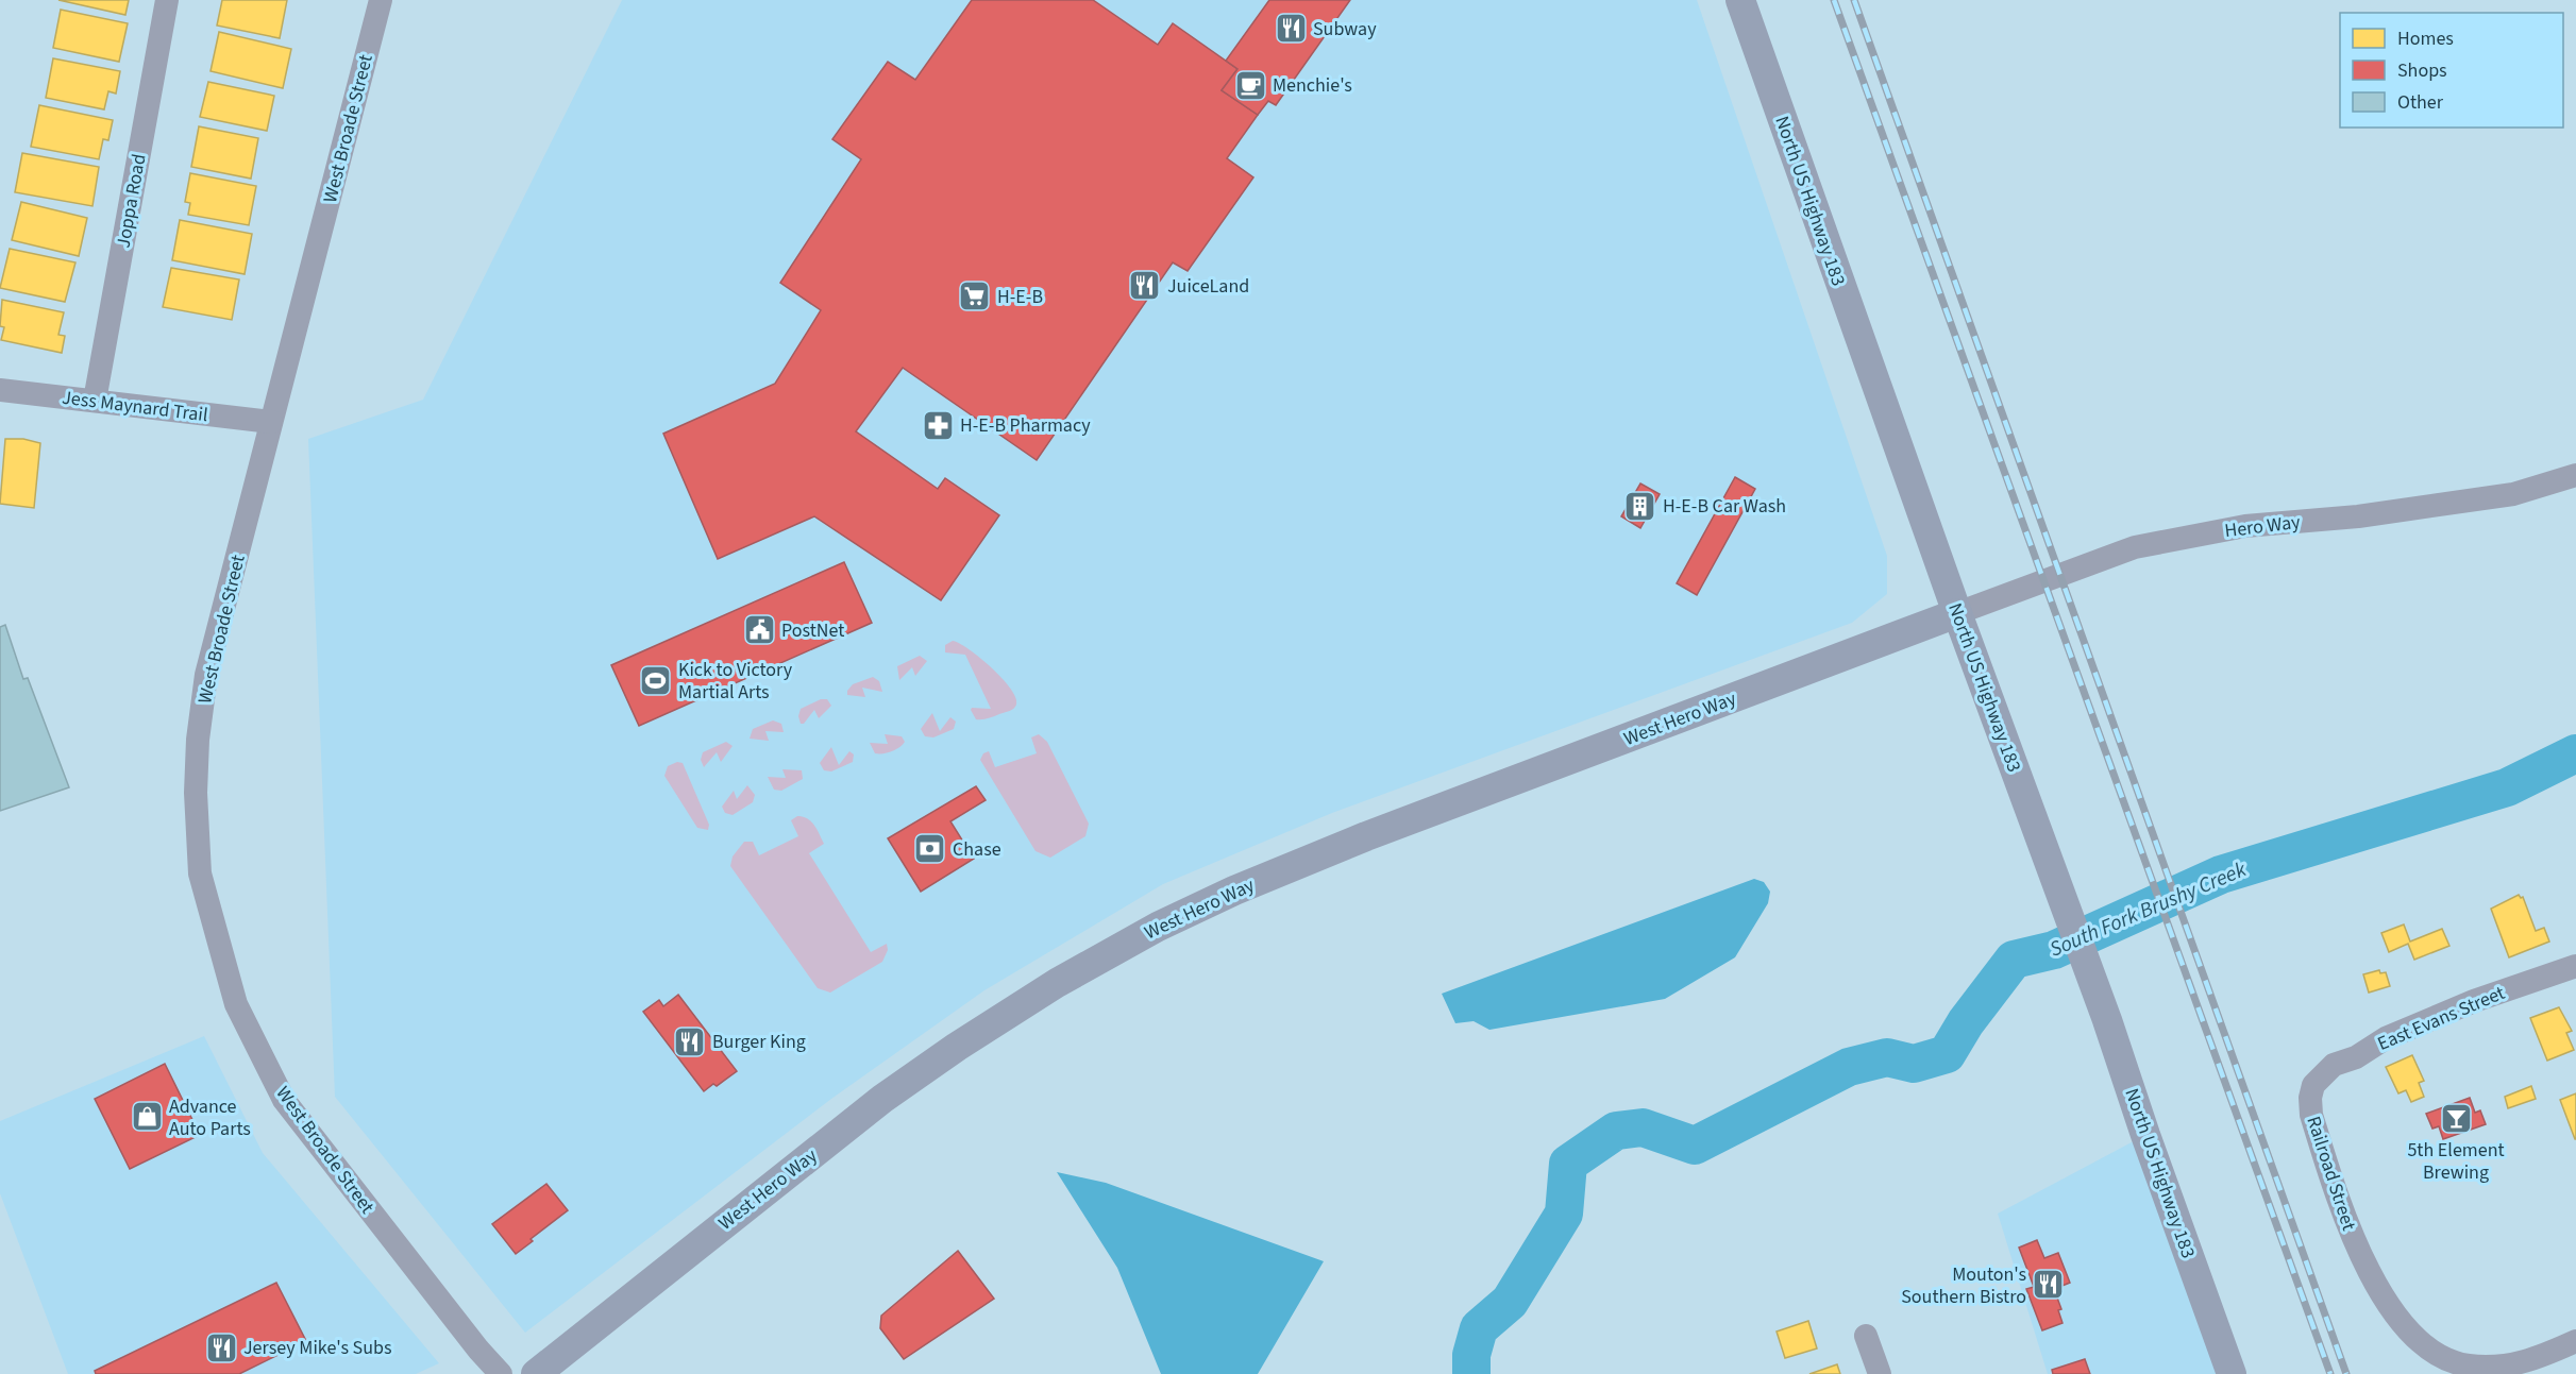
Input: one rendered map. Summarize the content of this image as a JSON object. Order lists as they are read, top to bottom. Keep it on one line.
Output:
{"streets":{"main road":["North US Highway 183","West Hero Way"],"street":["West Broade Street","Joppa Road","Jess Maynard Trail","Hero Way","East Evans Street","Railroad Street"]},"crossings":[["West Broade Street","Jess Maynard Trail"],["Joppa Road","Jess Maynard Trail"],["North US Highway 183","Hero Way"],["North US Highway 183","West Hero Way"],["Hero Way","West Hero Way"],["East Evans Street","Railroad Street"]],"water":["South Fork Brushy Creek"],"places":{"restaurant":["Subway","JuiceLand","Burger King","Mouton's Southern Bistro","Jersey Mike's Subs"],"cafe":["Menchie's"],"supermarket":["H-E-B"],"pharmacy":["H-E-B Pharmacy"],"building":["H-E-B Car Wash"],"public building":["PostNet"],"sports":["Kick to Victory Martial Arts"],"bank":["Chase"],"shop":["Advance Auto Parts"],"bar":["5th Element Brewing"]},"legend":["Homes","Shops","Other"]}
